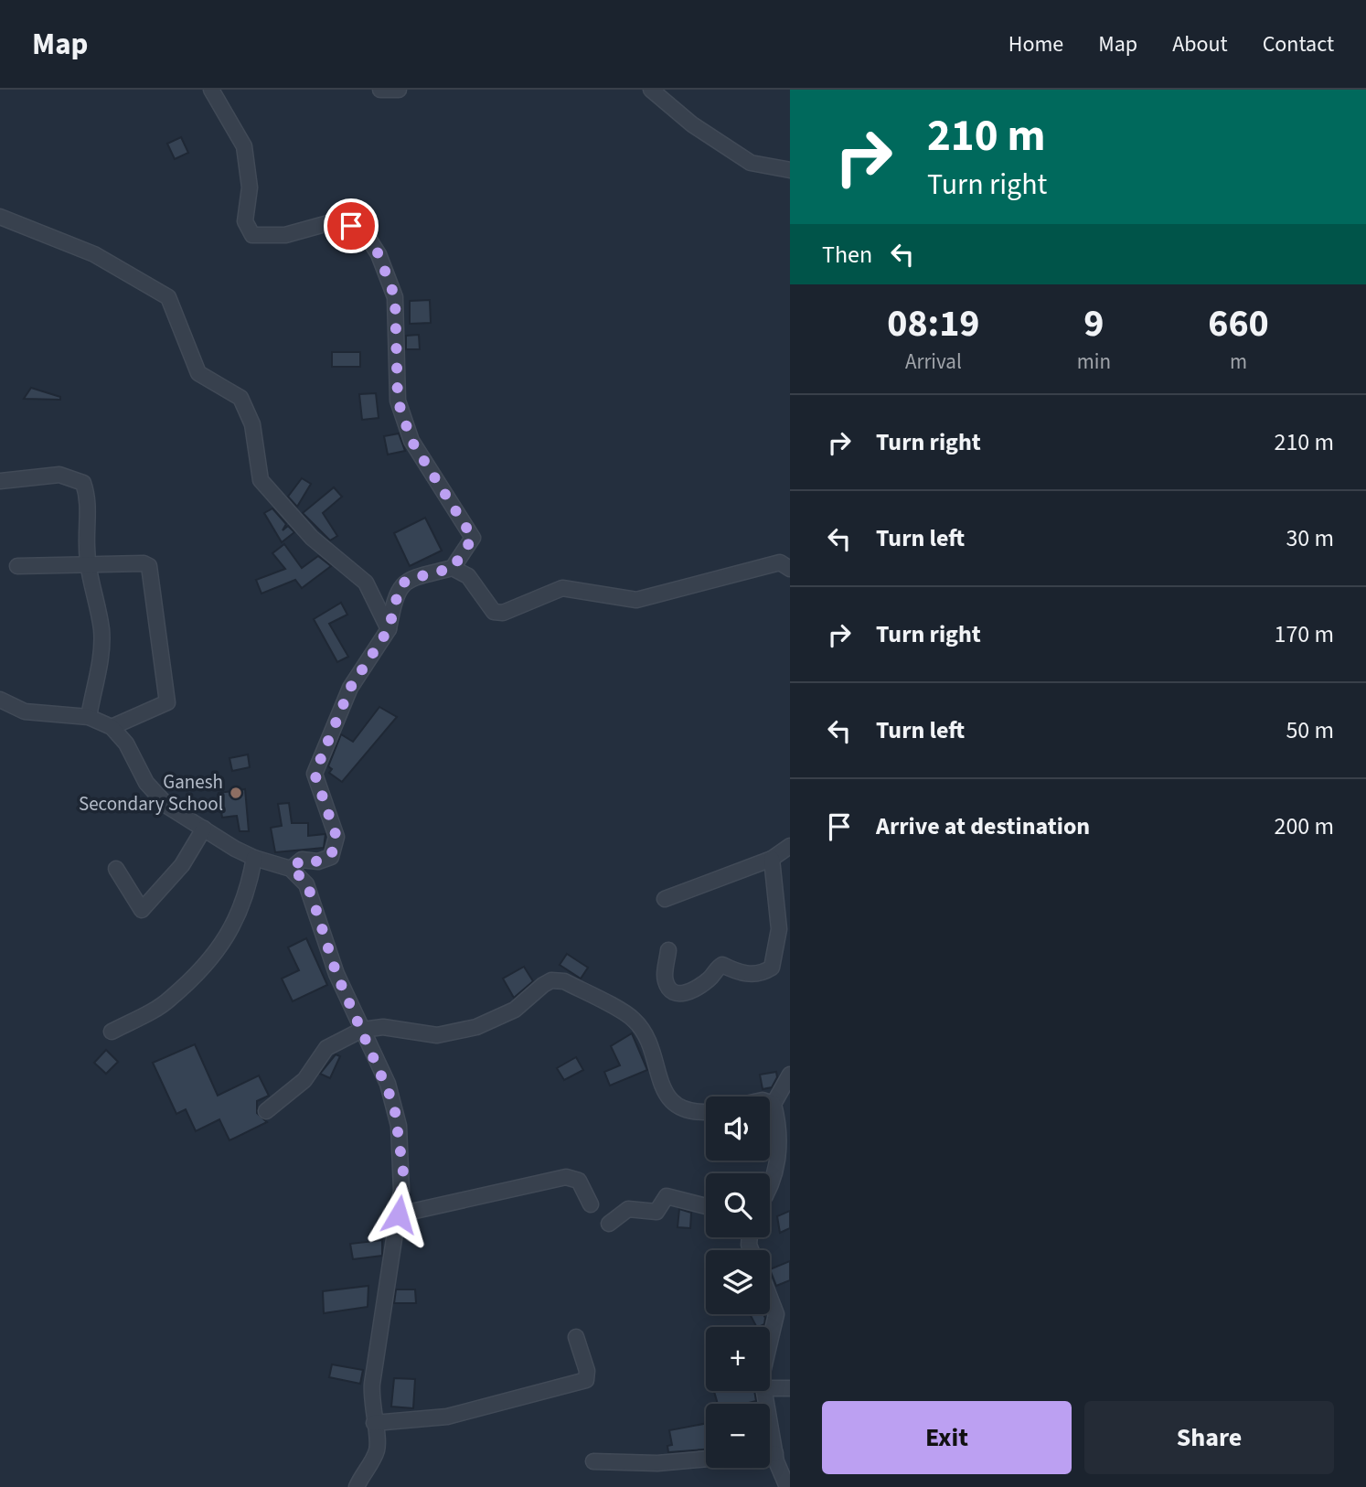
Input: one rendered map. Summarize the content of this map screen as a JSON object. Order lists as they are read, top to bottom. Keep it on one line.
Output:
{"places":["Ganesh Secondary School"],"page":{"header":"Map","nav":["Home","Map","About","Contact"],"turn":["210 m","Turn right"],"then":"Then","eta":["08:19","Arrival","9","min","660","m"],"list":[{"name":"Turn right","value":"210 m"},{"name":"Turn left","value":"30 m"},{"name":"Turn right","value":"170 m"},{"name":"Turn left","value":"50 m"},{"name":"Arrive at destination","value":"200 m"}],"map_buttons":["+","−"],"buttons":["Exit","Share"]}}
